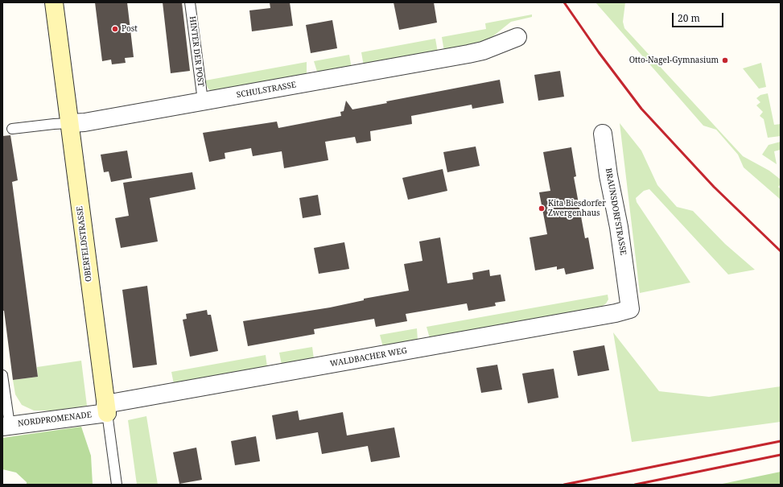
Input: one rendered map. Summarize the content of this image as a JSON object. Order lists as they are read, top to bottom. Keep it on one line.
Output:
{"streets":{"street":["SCHULSTRASSE","BRAUNSDORFSTRASSE","OBERFELDSTRASSE","WALDBACHER WEG","NORDPROMENADE"],"lane":["HINTER DER POST"]},"crossings":[["HINTER DER POST","SCHULSTRASSE"],["SCHULSTRASSE","OBERFELDSTRASSE"],["BRAUNSDORFSTRASSE","WALDBACHER WEG"],["OBERFELDSTRASSE","WALDBACHER WEG"],["OBERFELDSTRASSE","NORDPROMENADE"],["WALDBACHER WEG","NORDPROMENADE"]],"places":["Post","Otto-Nagel-Gymnasium","Kita Biesdorfer Zwergenhaus"],"scale_bar":"20 m"}
